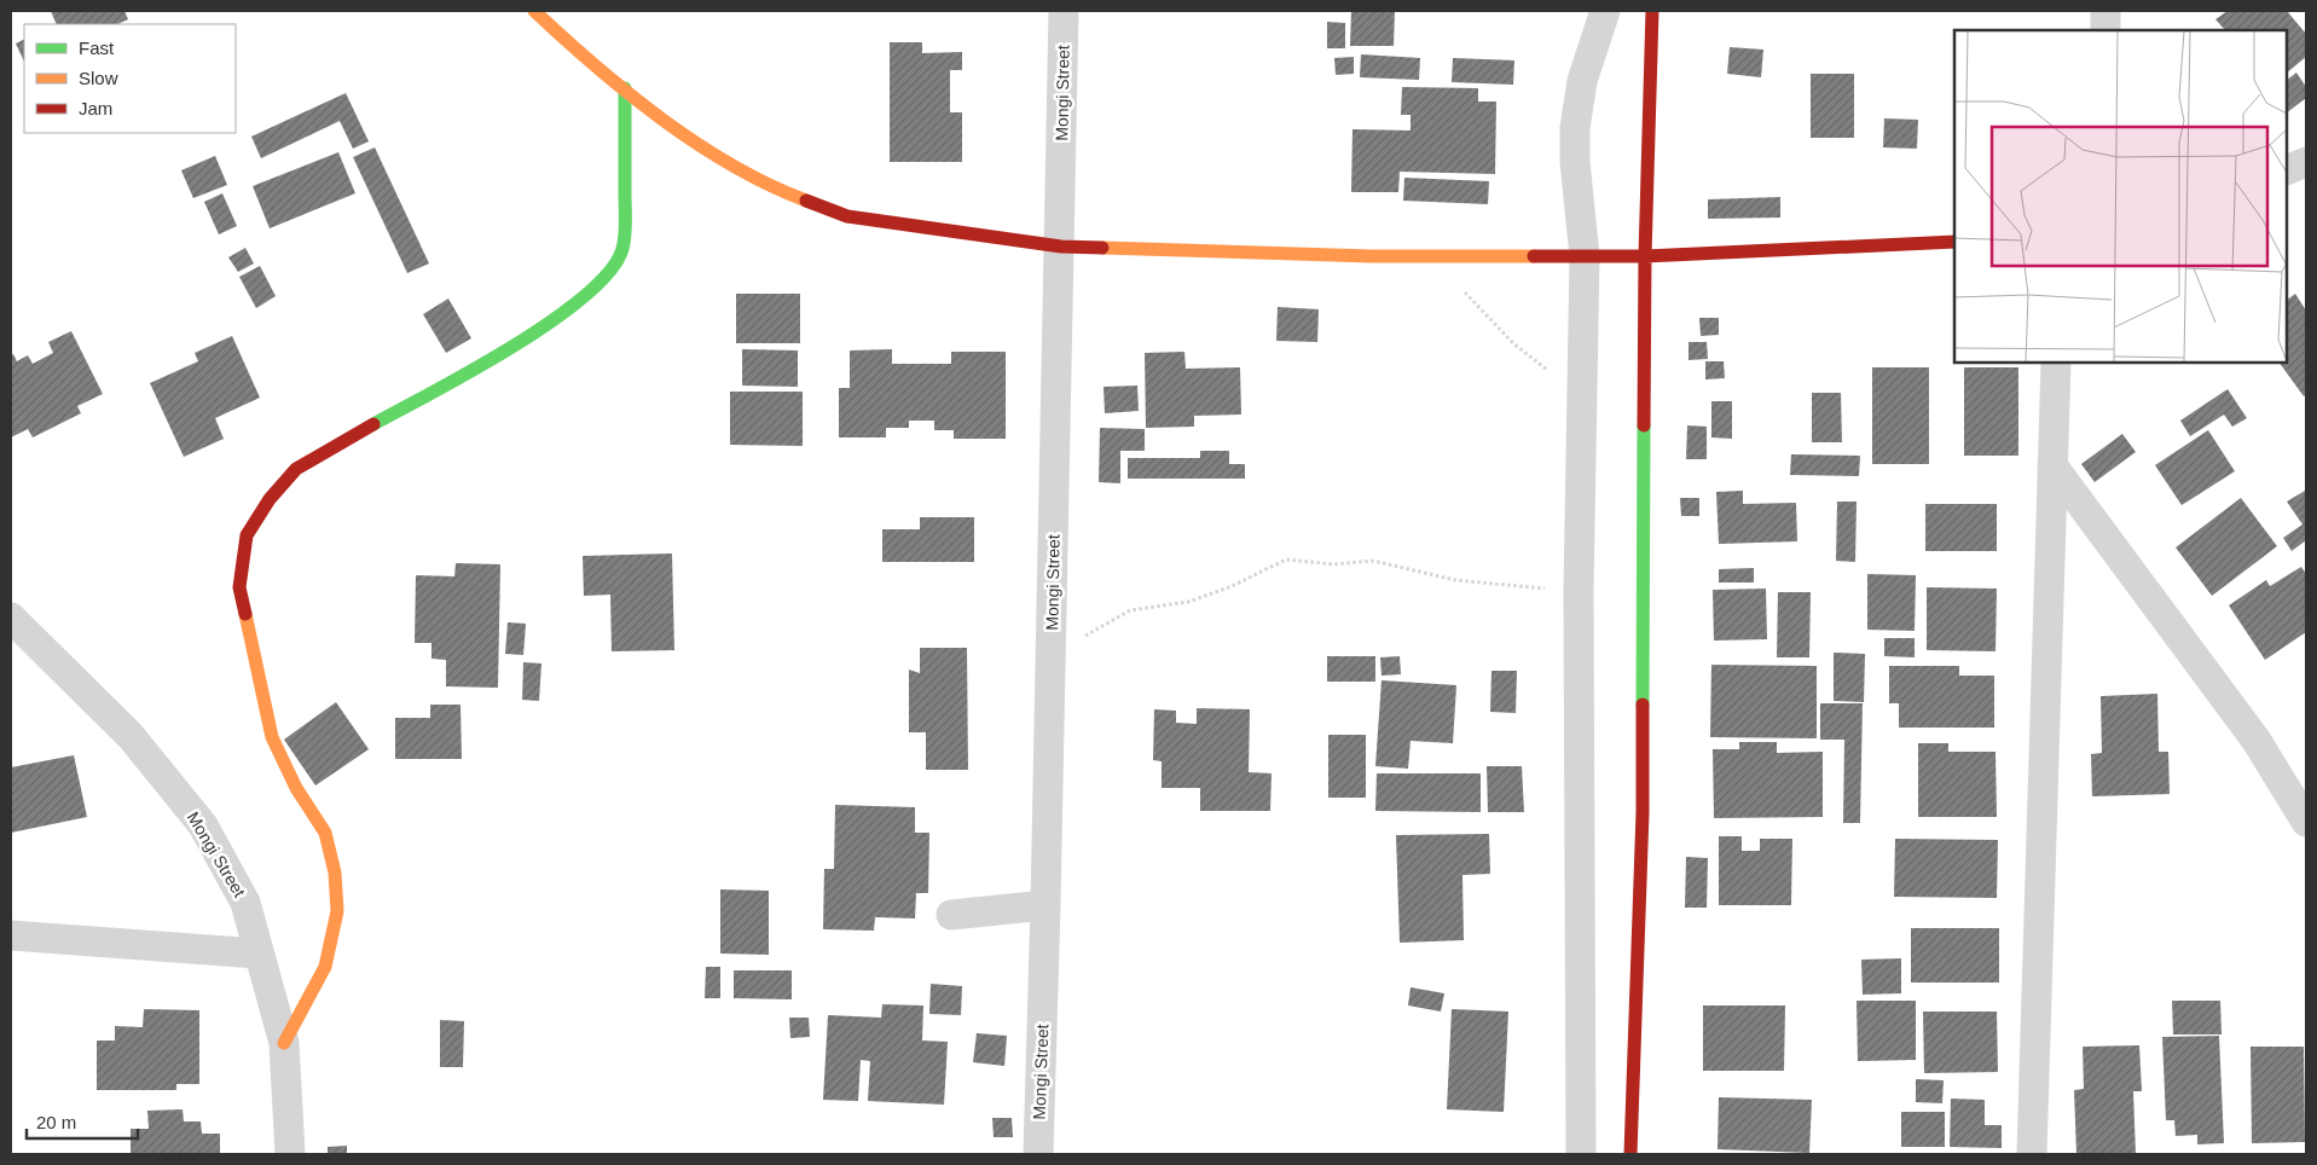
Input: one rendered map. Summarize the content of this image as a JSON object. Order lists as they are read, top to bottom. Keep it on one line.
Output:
{"streets":{"street":["Mongi Street"]},"legend":["Fast","Slow","Jam"],"scale_bar":"20 m"}
